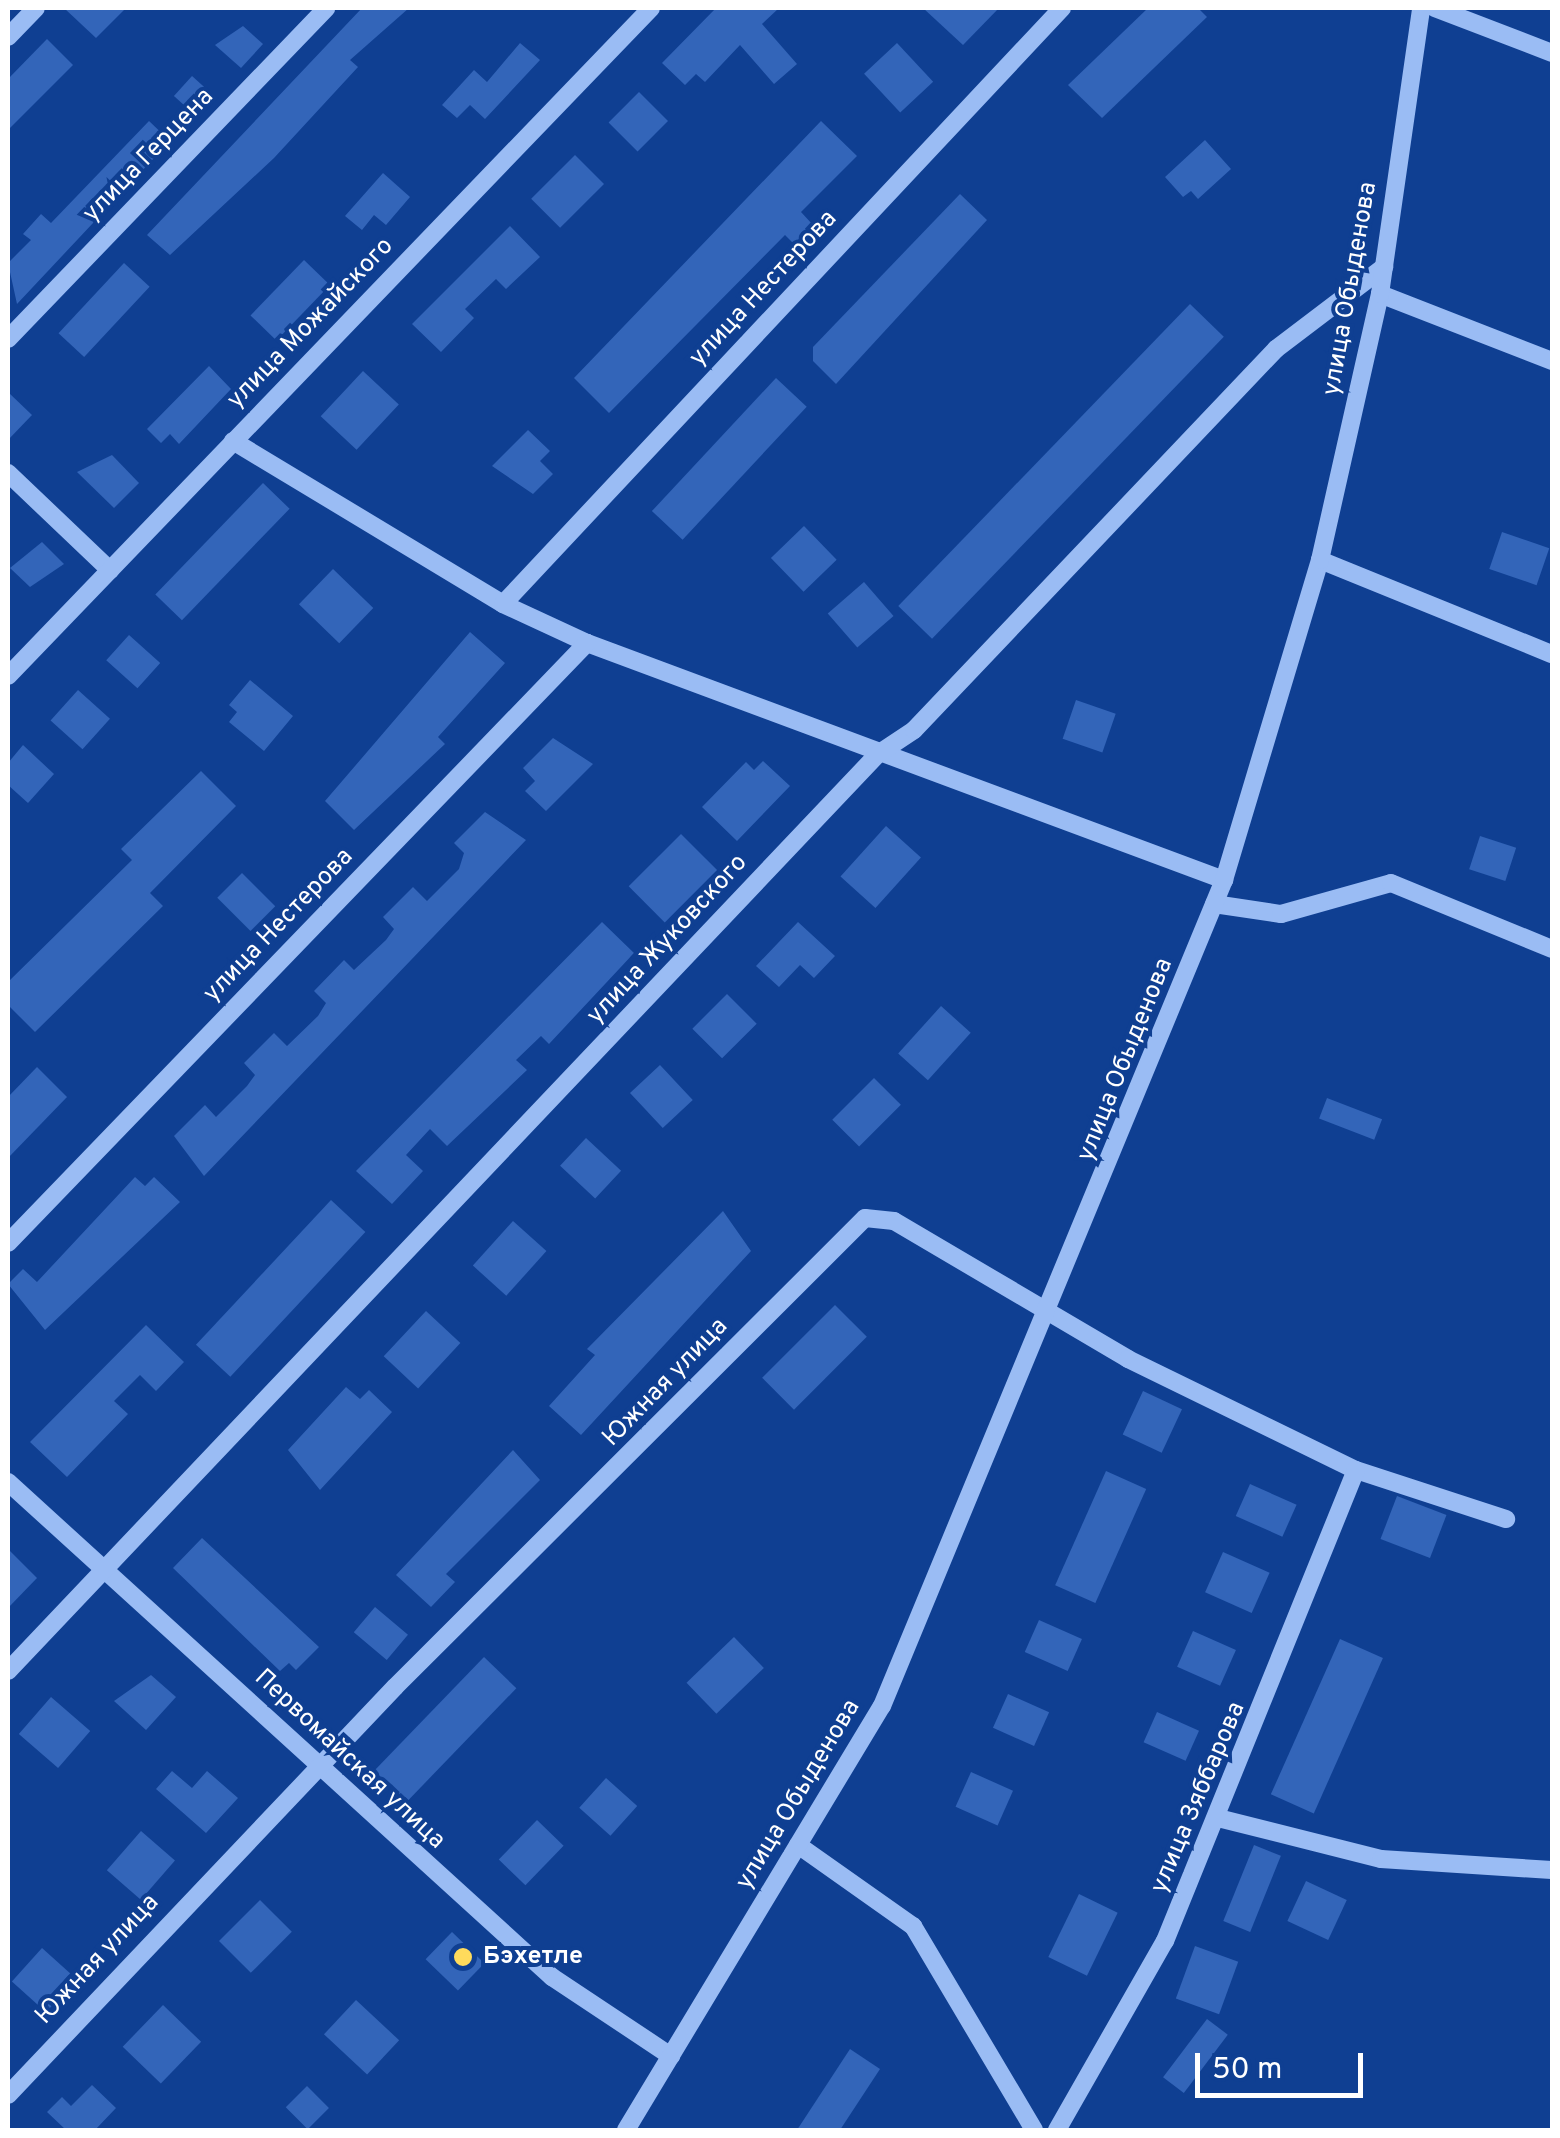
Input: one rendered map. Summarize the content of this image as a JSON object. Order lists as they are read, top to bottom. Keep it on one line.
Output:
{"streets":{"street":["улица Герцена","улица Нестерова","улица Обыденова","улица Можайского","улица Жуковского","Южная улица","Первомайская улица","улица Зяббарова"]},"crossings":[["улица Обыденова","улица Жуковского"],["улица Обыденова","Южная улица"],["улица Обыденова","Первомайская улица"],["улица Жуковского","Первомайская улица"],["Южная улица","Первомайская улица"],["Южная улица","улица Зяббарова"]],"places":["Бэхетле"],"scale_bar":"50 m"}
